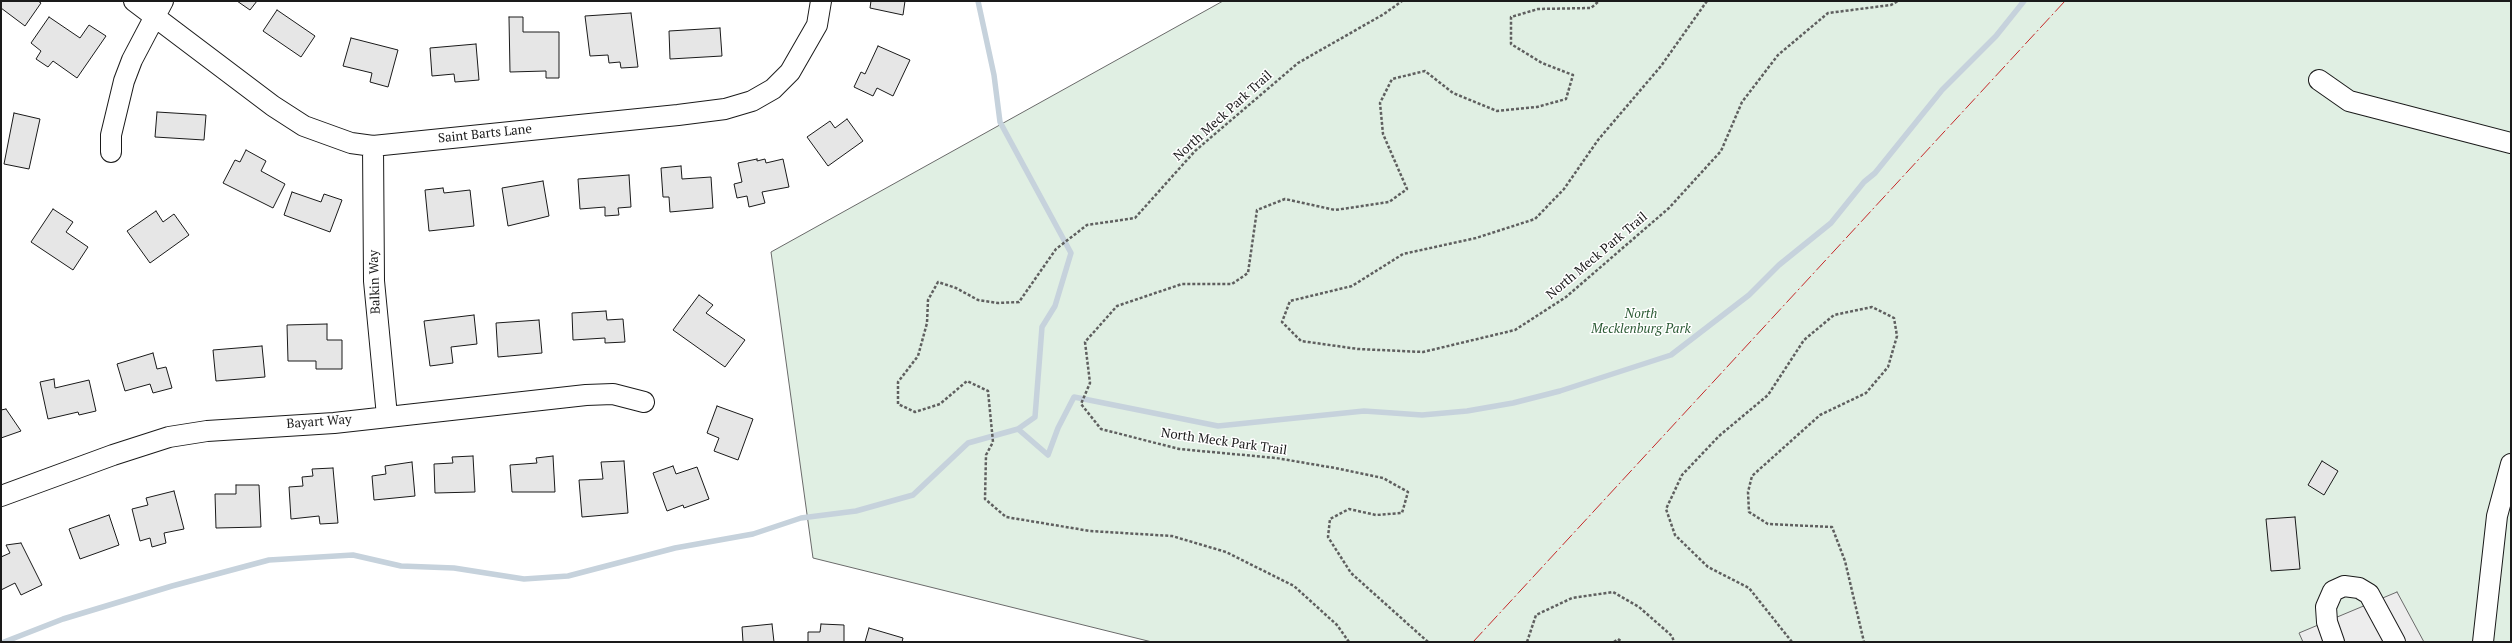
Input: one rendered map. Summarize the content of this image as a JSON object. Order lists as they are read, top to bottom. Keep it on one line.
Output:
{"streets":{"street":["Saint Barts Lane","Balkin Way","Bayart Way"],"path":["North Meck Park Trail"]},"crossings":[["Saint Barts Lane","Balkin Way"],["Balkin Way","Bayart Way"]],"parks":["North Mecklenburg Park"]}
